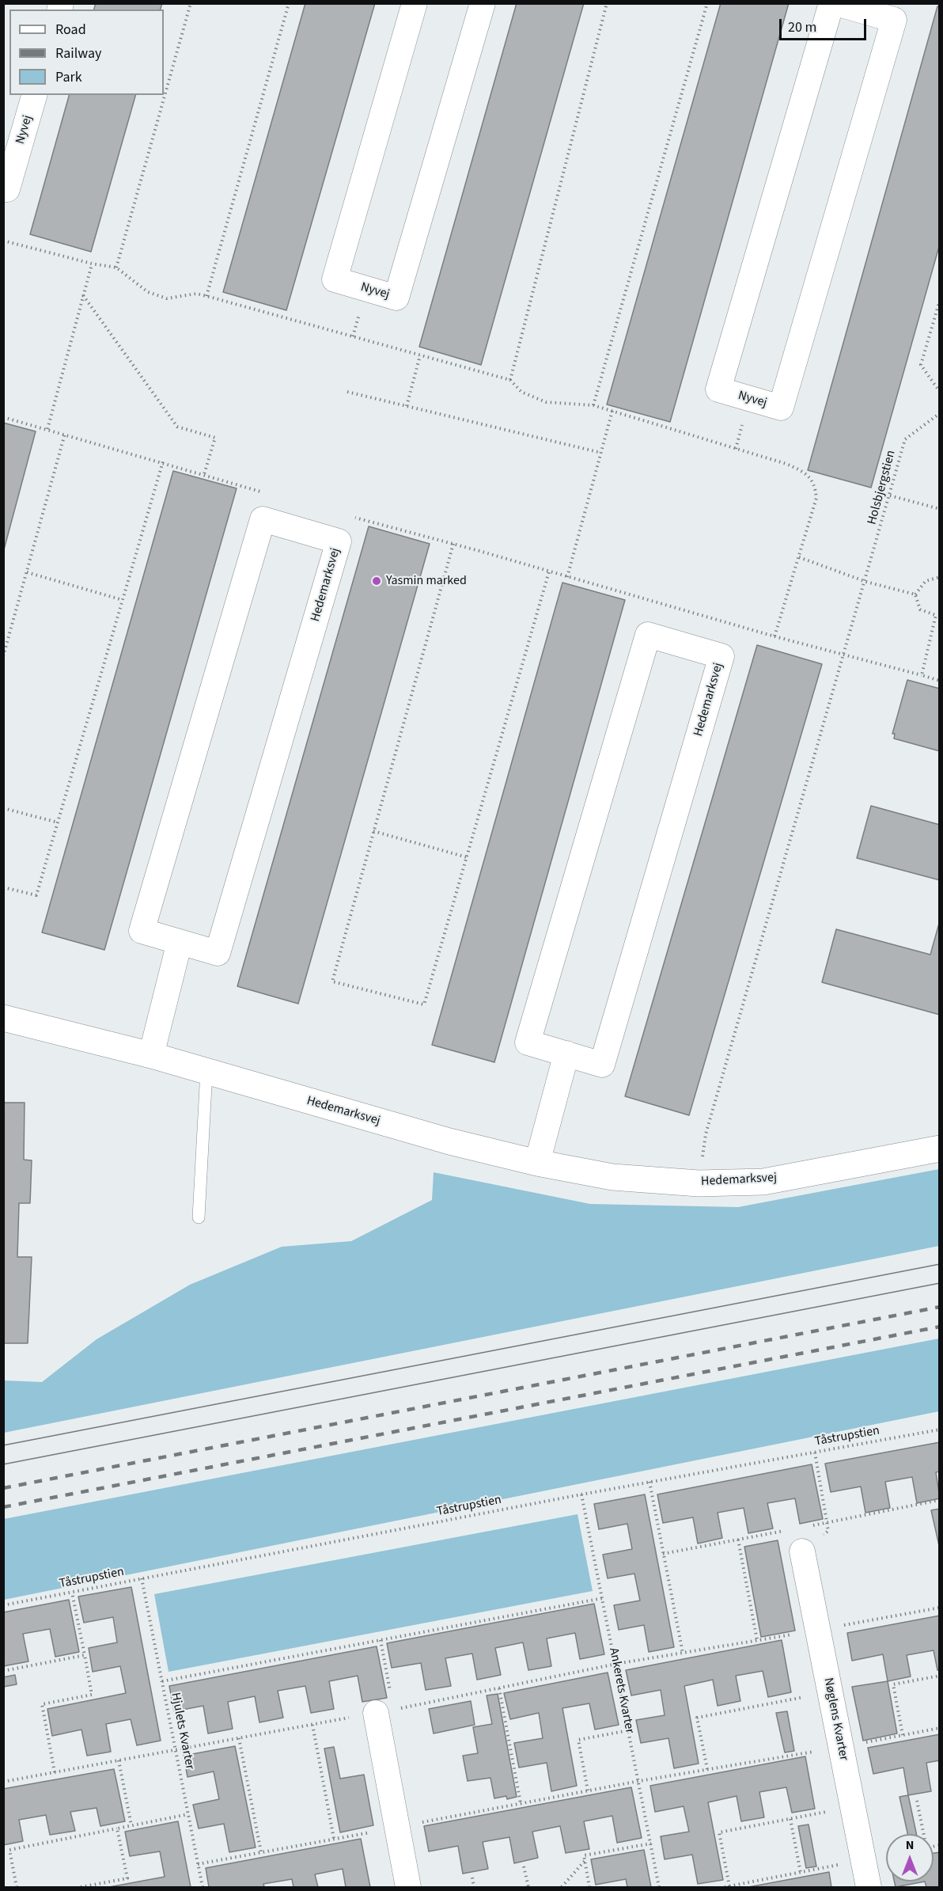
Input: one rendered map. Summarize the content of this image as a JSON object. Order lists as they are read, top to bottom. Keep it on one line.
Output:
{"streets":{"street":["Nyvej","Hedemarksvej","Nøglens Kvarter"],"path":["Holsbjergstien","Tåstrupstien","Ankerets Kvarter","Hjulets Kvarter"]},"crossings":[["Holsbjergstien","Hedemarksvej"],["Tåstrupstien","Ankerets Kvarter"],["Tåstrupstien","Hjulets Kvarter"]],"places":["Yasmin marked"],"legend":["Road","Railway","Park"],"scale_bar":"20 m","north":"top"}
